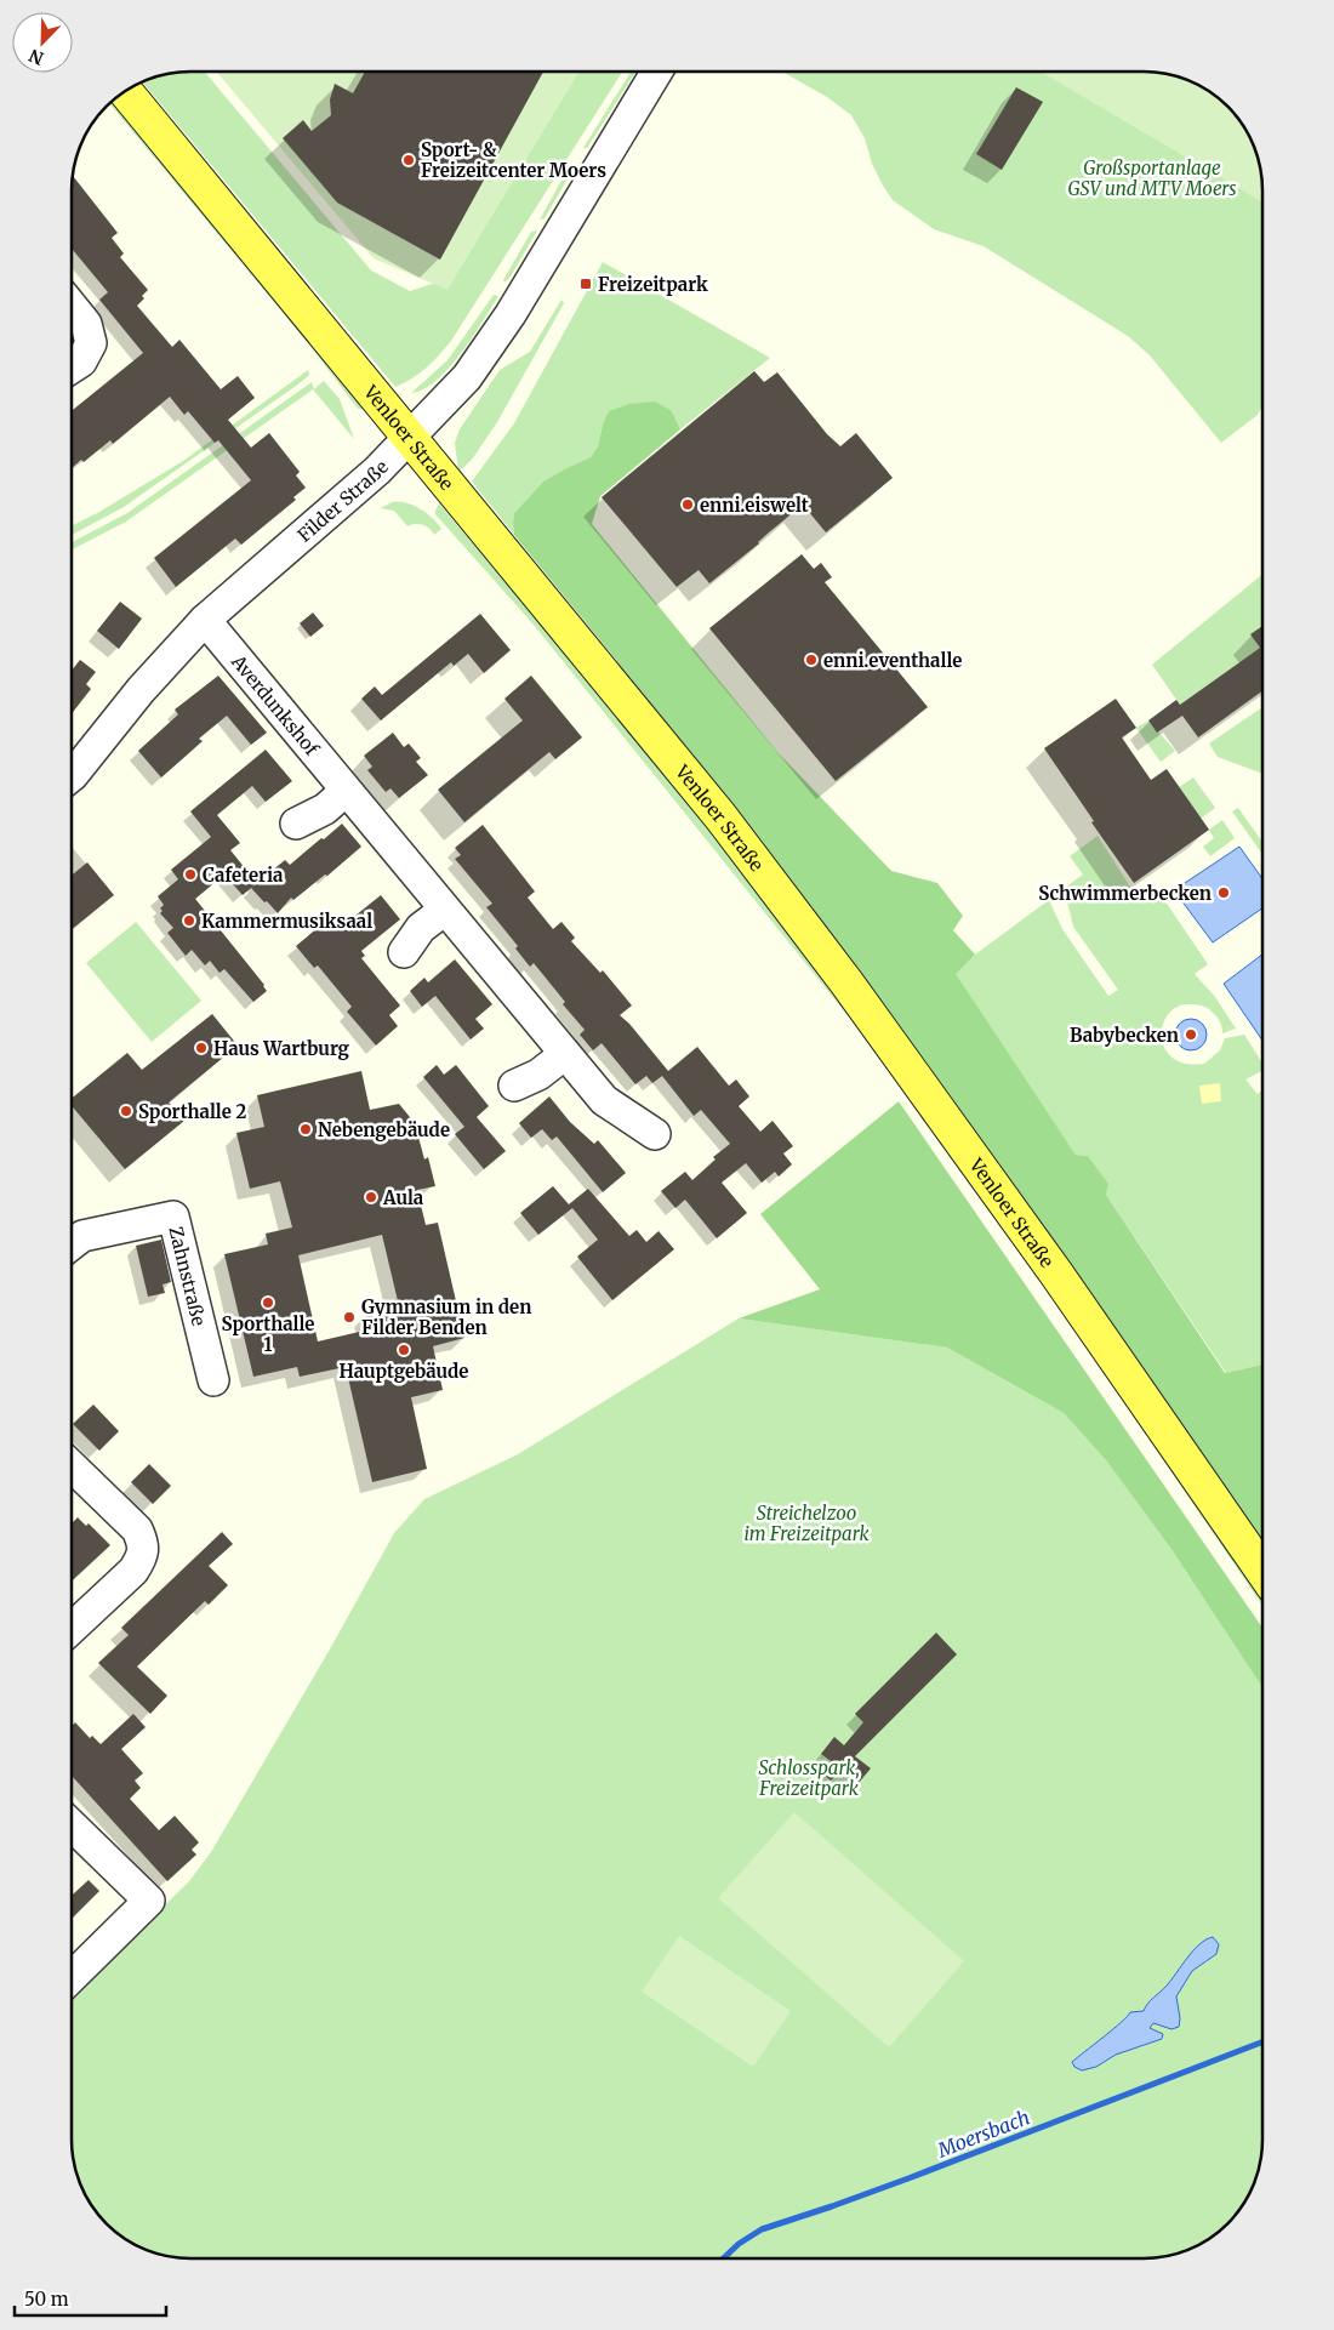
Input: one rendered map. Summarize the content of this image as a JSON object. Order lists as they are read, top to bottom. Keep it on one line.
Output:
{"streets":{"main road":["Venloer Straße"],"street":["Filder Straße","Averdunkshof","Zahnstraße"]},"crossings":[["Venloer Straße","Filder Straße"],["Filder Straße","Averdunkshof"]],"water":["Moersbach"],"parks":["Großsportanlage GSV und MTV Moers","Streichelzoo im Freizeitpark","Schlosspark, Freizeitpark"],"places":{"other":["Sport- & Freizeitcenter Moers","enni.eiswelt","enni.eventhalle","Cafeteria","Schwimmerbecken","Kammermusiksaal","Babybecken","Haus Wartburg","Sporthalle 2","Nebengebäude","Aula","Sporthalle 1","Gymnasium in den Filder Benden","Hauptgebäude"],"transit":["Freizeitpark"]},"scale_bar":"50 m","north":"bottom left"}
